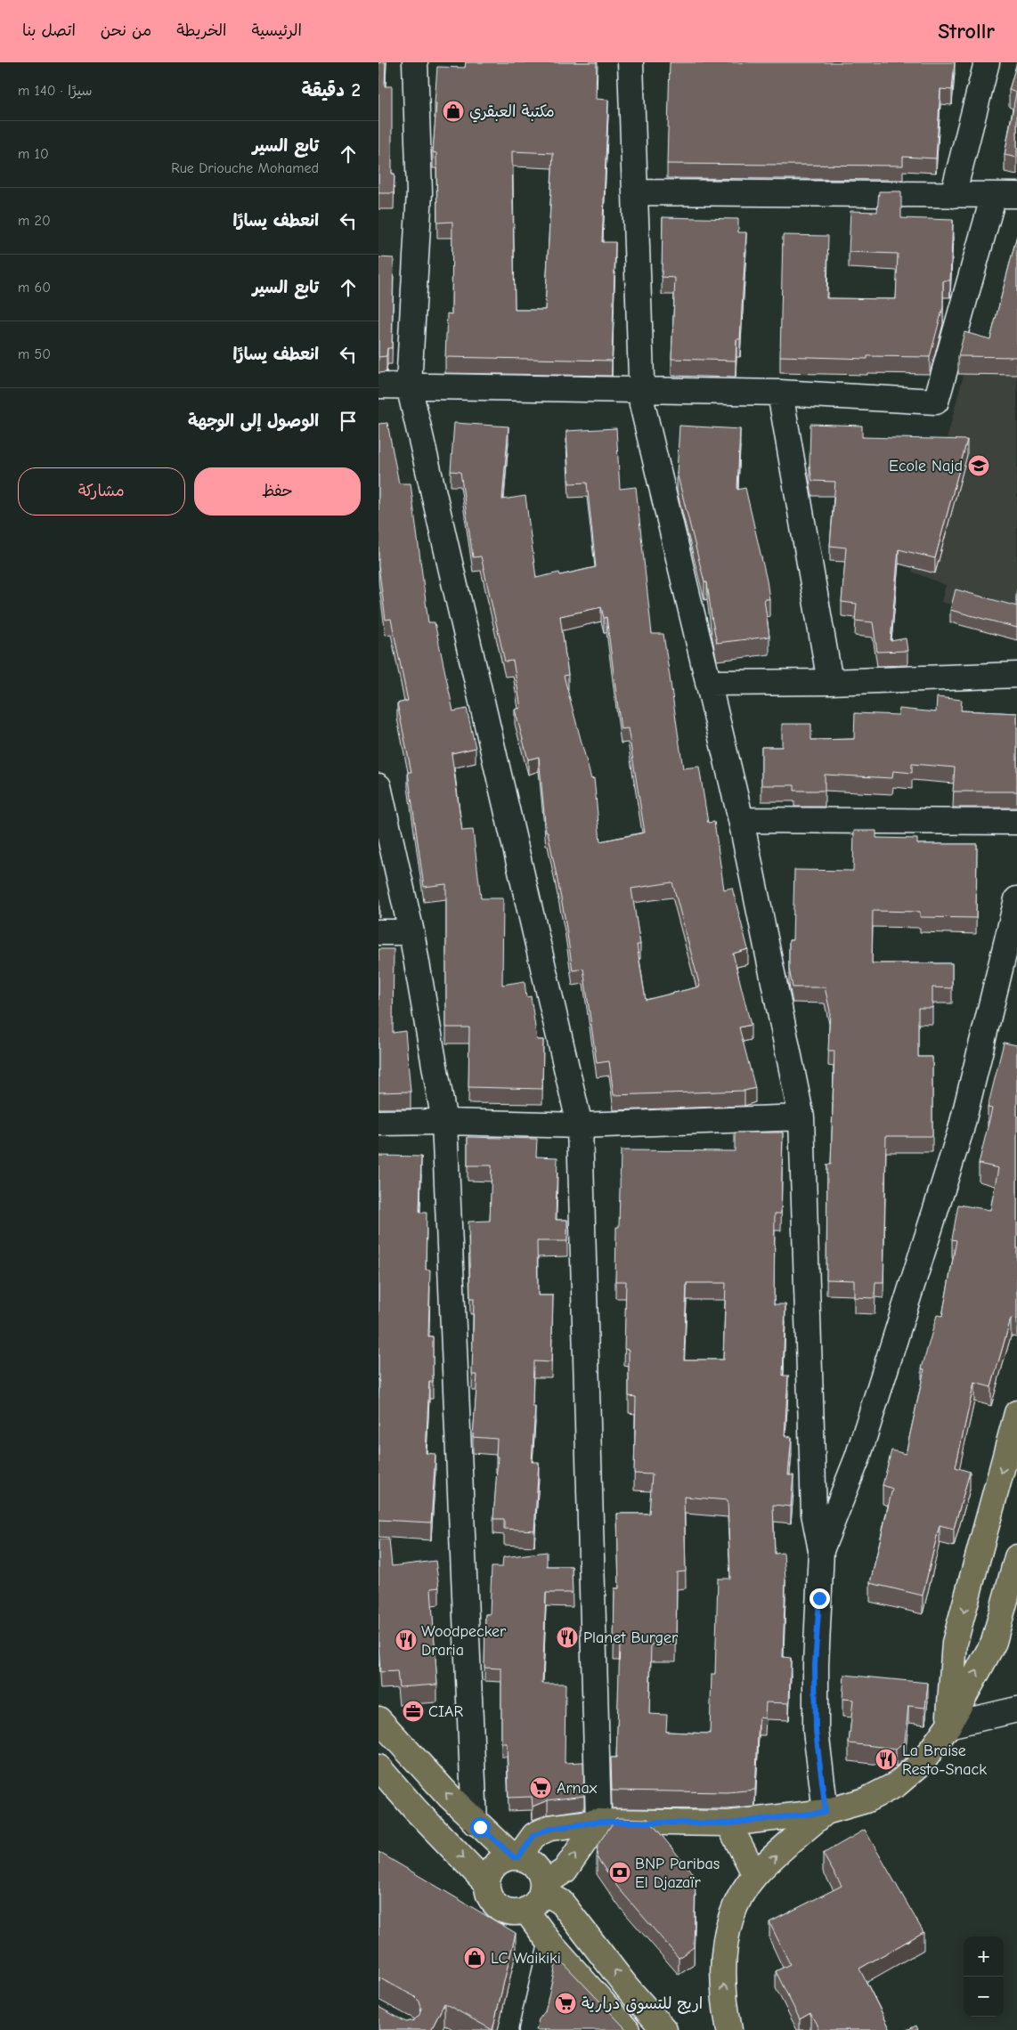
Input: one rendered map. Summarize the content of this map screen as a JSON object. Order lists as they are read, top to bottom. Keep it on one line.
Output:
{"places":{"shop":["مكتبة العبقري","LC Waikiki"],"school or university":["Ecole Najd"],"restaurant":["Planet Burger","Woodpecker Draria","La Braise Resto-Snack"],"office":["CIAR"],"supermarket":["Arnax","اريج للتسوق درارية"],"bank":["BNP Paribas El Djazaïr"]},"page":{"header":"Strollr","nav":["الرئيسية","الخريطة","من نحن","اتصل بنا"],"heading":["2 دقيقة","سيرًا · 140 m"],"list":[["تابع السير","Rue Driouche Mohamed","10 m"],["انعطف يسارًا","20 m"],["تابع السير","60 m"],["انعطف يسارًا","50 m"],"الوصول إلى الوجهة"],"buttons":["حفظ","مشاركة"],"map_buttons":["+","−"]}}
